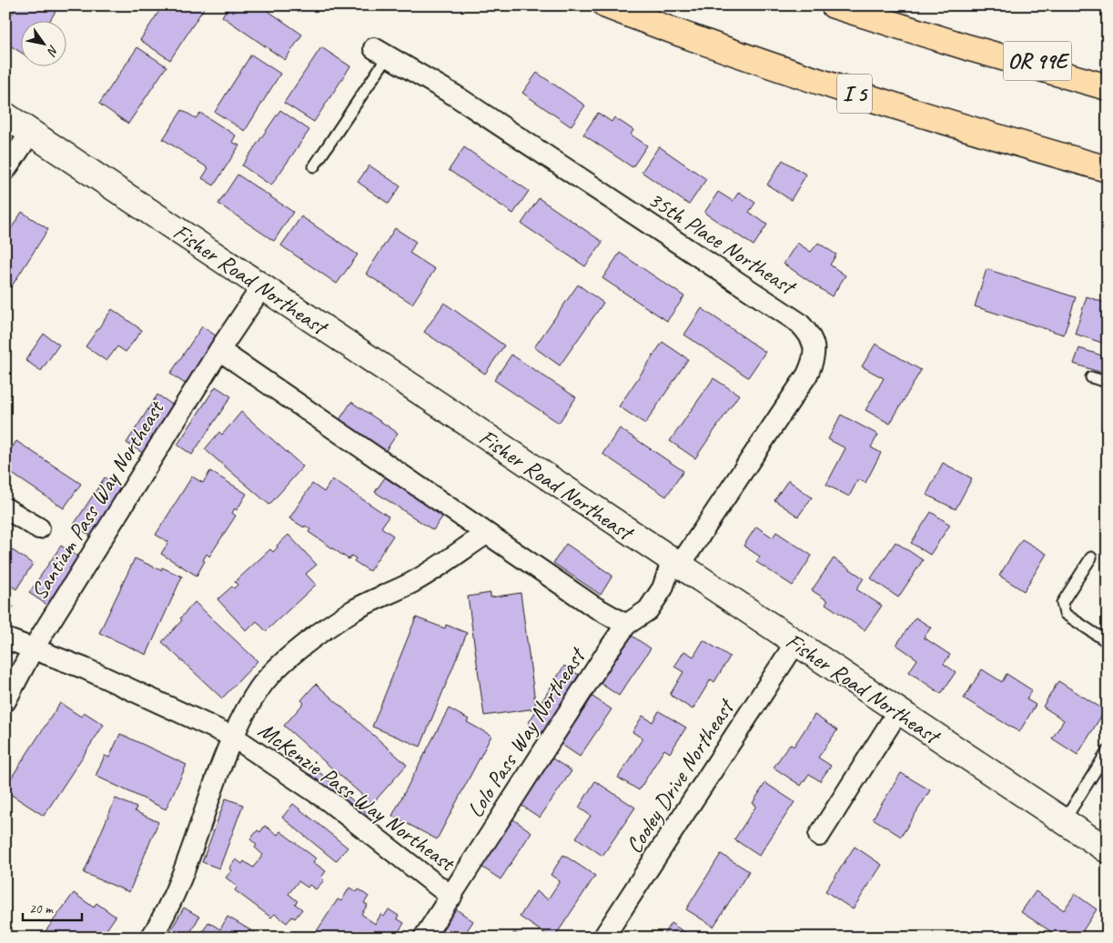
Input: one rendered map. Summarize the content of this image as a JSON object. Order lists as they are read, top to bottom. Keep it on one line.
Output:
{"streets":{"highway":["OR 99E","I 5"],"street":["35th Place Northeast","Fisher Road Northeast","Santiam Pass Way Northeast","Lolo Pass Way Northeast","Cooley Drive Northeast","McKenzie Pass Way Northeast"]},"crossings":[["35th Place Northeast","Fisher Road Northeast"],["35th Place Northeast","Lolo Pass Way Northeast"],["Fisher Road Northeast","Santiam Pass Way Northeast"],["Fisher Road Northeast","Lolo Pass Way Northeast"],["Fisher Road Northeast","Cooley Drive Northeast"],["Santiam Pass Way Northeast","McKenzie Pass Way Northeast"],["Lolo Pass Way Northeast","McKenzie Pass Way Northeast"]],"scale_bar":"20 m","north":"bottom right"}
